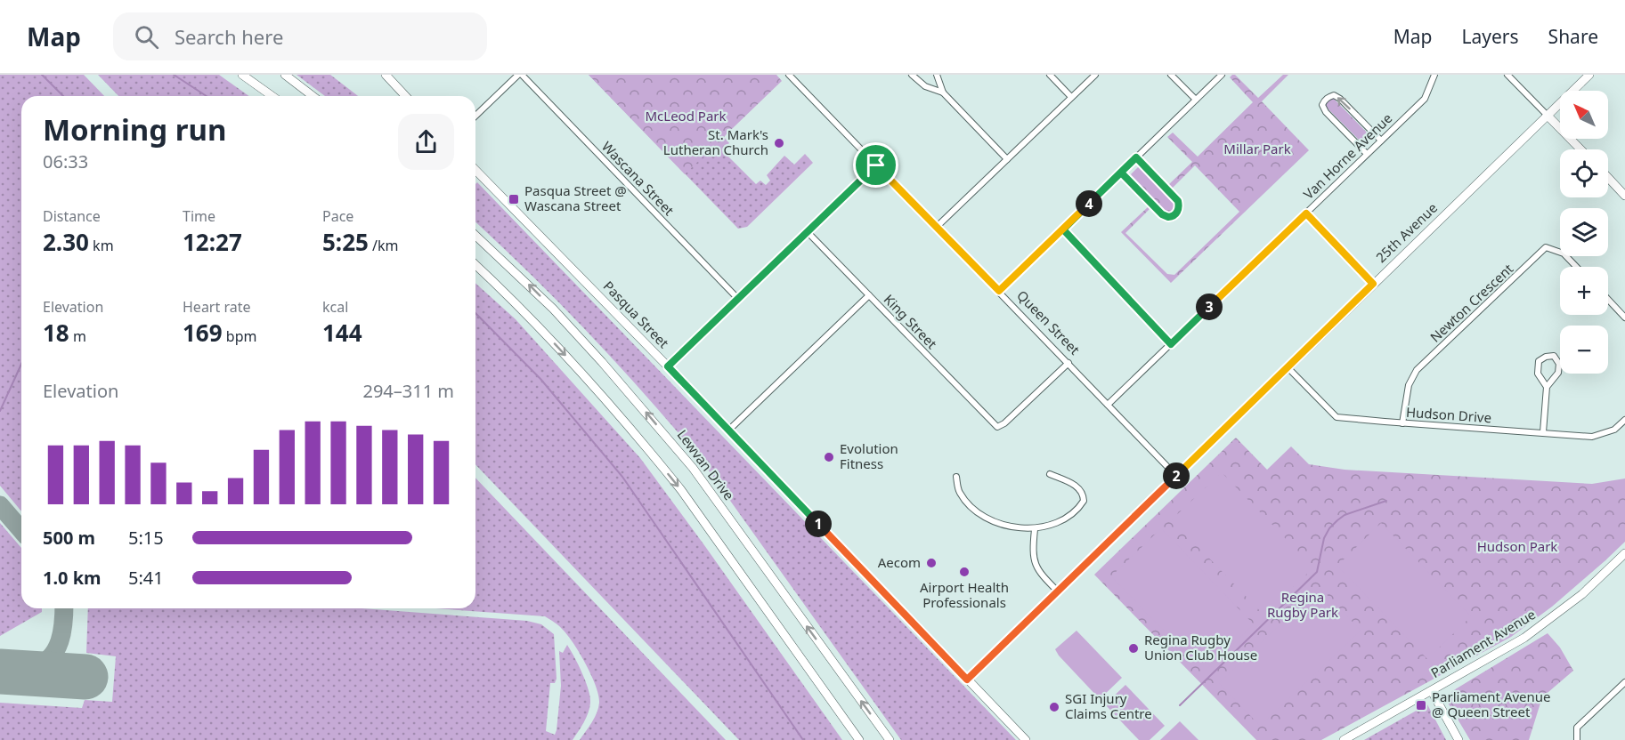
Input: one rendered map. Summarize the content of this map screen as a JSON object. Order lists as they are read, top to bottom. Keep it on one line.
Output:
{"streets":{"street":["Van Horne Avenue","Wascana Street","25th Avenue","Newton Crescent","Pasqua Street","King Street","Queen Street","Hudson Drive","Lewvan Drive","Parliament Avenue"]},"crossings":[["Van Horne Avenue","Queen Street"],["25th Avenue","Pasqua Street"],["25th Avenue","Queen Street"],["25th Avenue","Hudson Drive"],["Newton Crescent","Hudson Drive"],["King Street","Queen Street"]],"parks":["McLeod Park","Millar Park","Hudson Park","Regina Rugby Park"],"places":{"other":["St. Mark's Lutheran Church","Evolution Fitness","Aecom","Airport Health Professionals","Regina Rugby Union Club House","SGI Injury Claims Centre"],"transit":["Pasqua Street @ Wascana Street","Parliament Avenue @ Queen Street"]},"north":"top left","page":{"header":"Map","search":"Search here","nav":["Map","Layers","Share"],"map_buttons":["+","−"],"heading":["Morning run","06:33"],"stats":[["Distance","2.30 km"],["Time","12:27"],["Pace","5:25 /km"],["Elevation","18 m"],["Heart rate","169 bpm"],["kcal","144"]],"pins":["4","3","2","1"],"chart":["Elevation","294–311 m"],"list":[{"name":"500 m","note":"5:15"},{"name":"1.0 km","note":"5:41"}]}}
